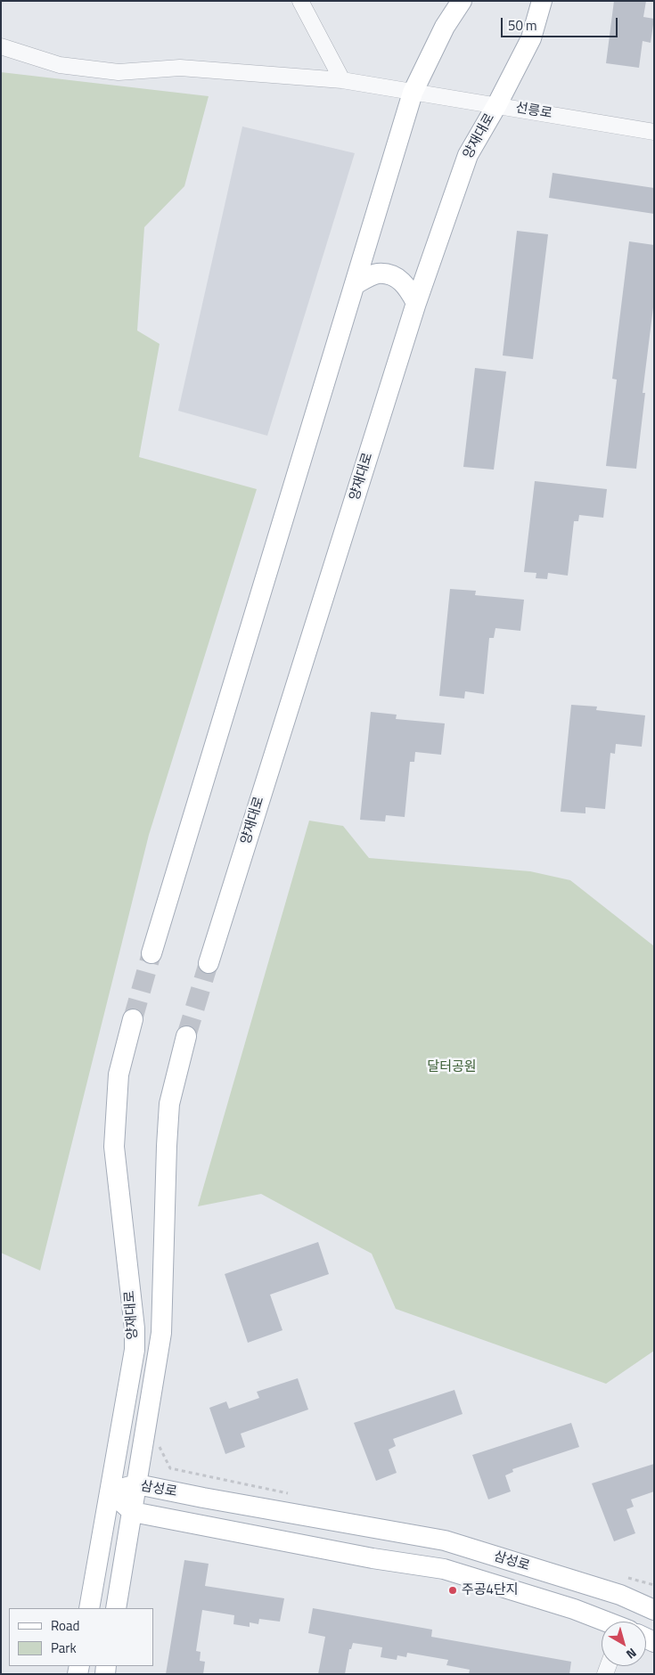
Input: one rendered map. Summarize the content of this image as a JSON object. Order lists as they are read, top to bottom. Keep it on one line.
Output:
{"streets":{"main road":["양재대로","삼성로"],"street":["선릉로"]},"crossings":[["선릉로","양재대로"],["양재대로","삼성로"]],"parks":["달터공원"],"places":["주공4단지"],"legend":["Road","Park"],"scale_bar":"50 m","north":"bottom right"}
